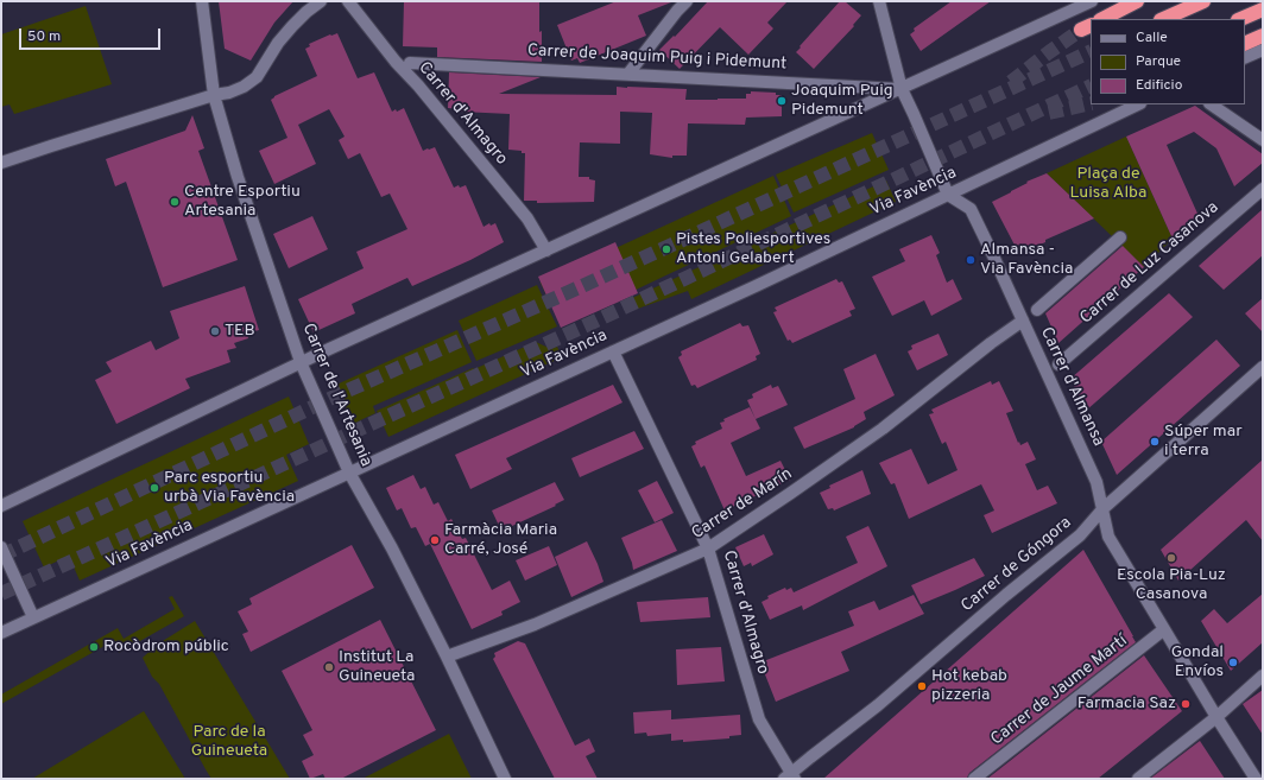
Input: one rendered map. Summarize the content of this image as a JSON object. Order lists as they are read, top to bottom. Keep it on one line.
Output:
{"streets":{"street":["Carrer de Joaquim Puig i Pidemunt","Carrer d'Almagro","Via Favència","Carrer de Luz Casanova","Carrer d'Almansa","Carrer de l'Artesania","Carrer de Marín","Carrer de Góngora","Carrer de Jaume Martí"]},"crossings":[["Carrer d'Almagro","Via Favència"],["Carrer d'Almagro","Carrer de Marín"],["Carrer d'Almagro","Carrer de Góngora"],["Via Favència","Carrer d'Almansa"],["Via Favència","Carrer de l'Artesania"],["Carrer d'Almansa","Carrer de Marín"],["Carrer d'Almansa","Carrer de Góngora"],["Carrer d'Almansa","Carrer de Jaume Martí"],["Carrer de l'Artesania","Carrer de Marín"]],"parks":["Plaça de Luisa Alba","Parc de la Guineueta"],"places":["Joaquim Puig Pidemunt","Centre Esportiu Artesania","Pistes Poliesportives Antoni Gelabert","Almansa - Via Favència","TEB","Súper mar i terra","Parc esportiu urbà Via Favència","Farmàcia Maria Carré, José","Escola Pia-Luz Casanova","Rocòdrom públic","Gondal Envíos","Institut La Guineueta","Hot kebab pizzeria","Farmacia Saz"],"legend":["Calle","Parque","Edificio"],"scale_bar":"50 m"}
